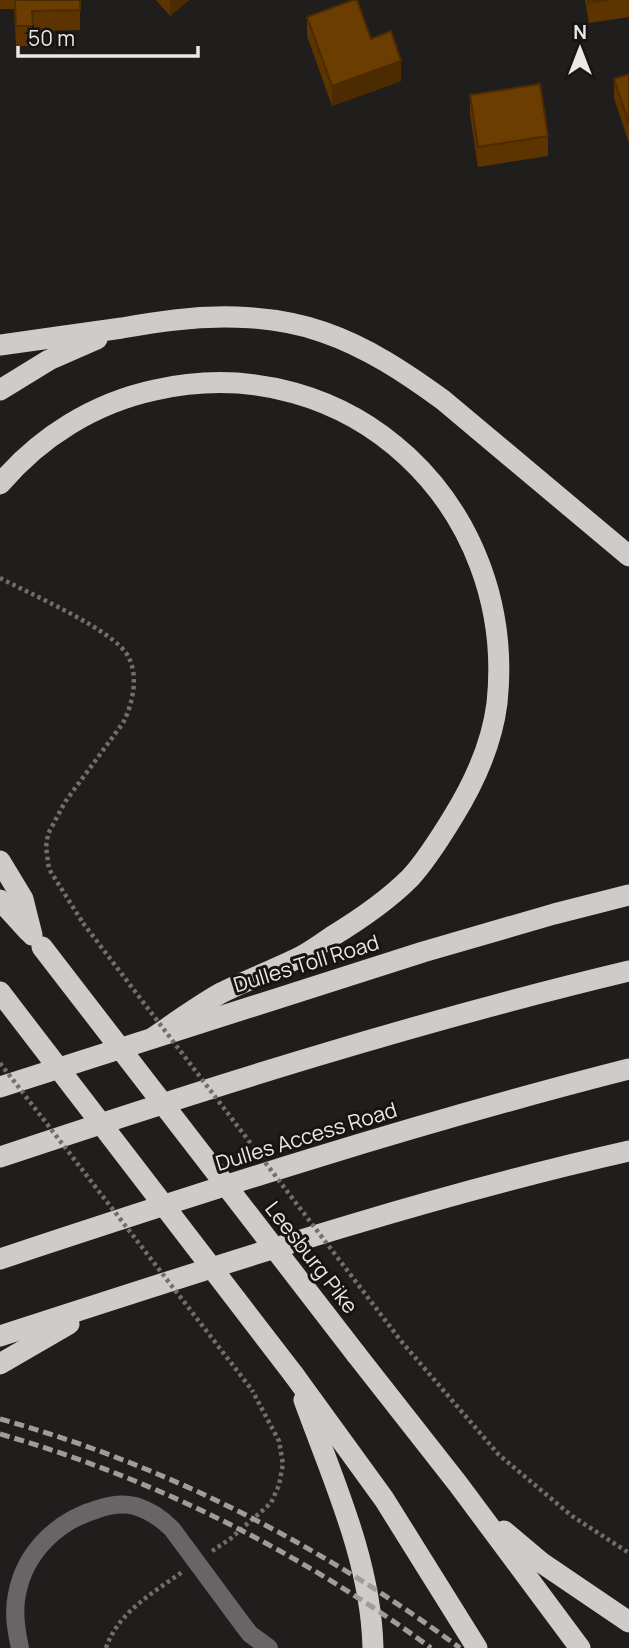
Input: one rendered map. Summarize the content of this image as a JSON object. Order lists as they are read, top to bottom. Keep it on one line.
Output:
{"streets":{"highway":["Dulles Toll Road","Dulles Access Road","Leesburg Pike"]},"scale_bar":"50 m","north":"top"}
